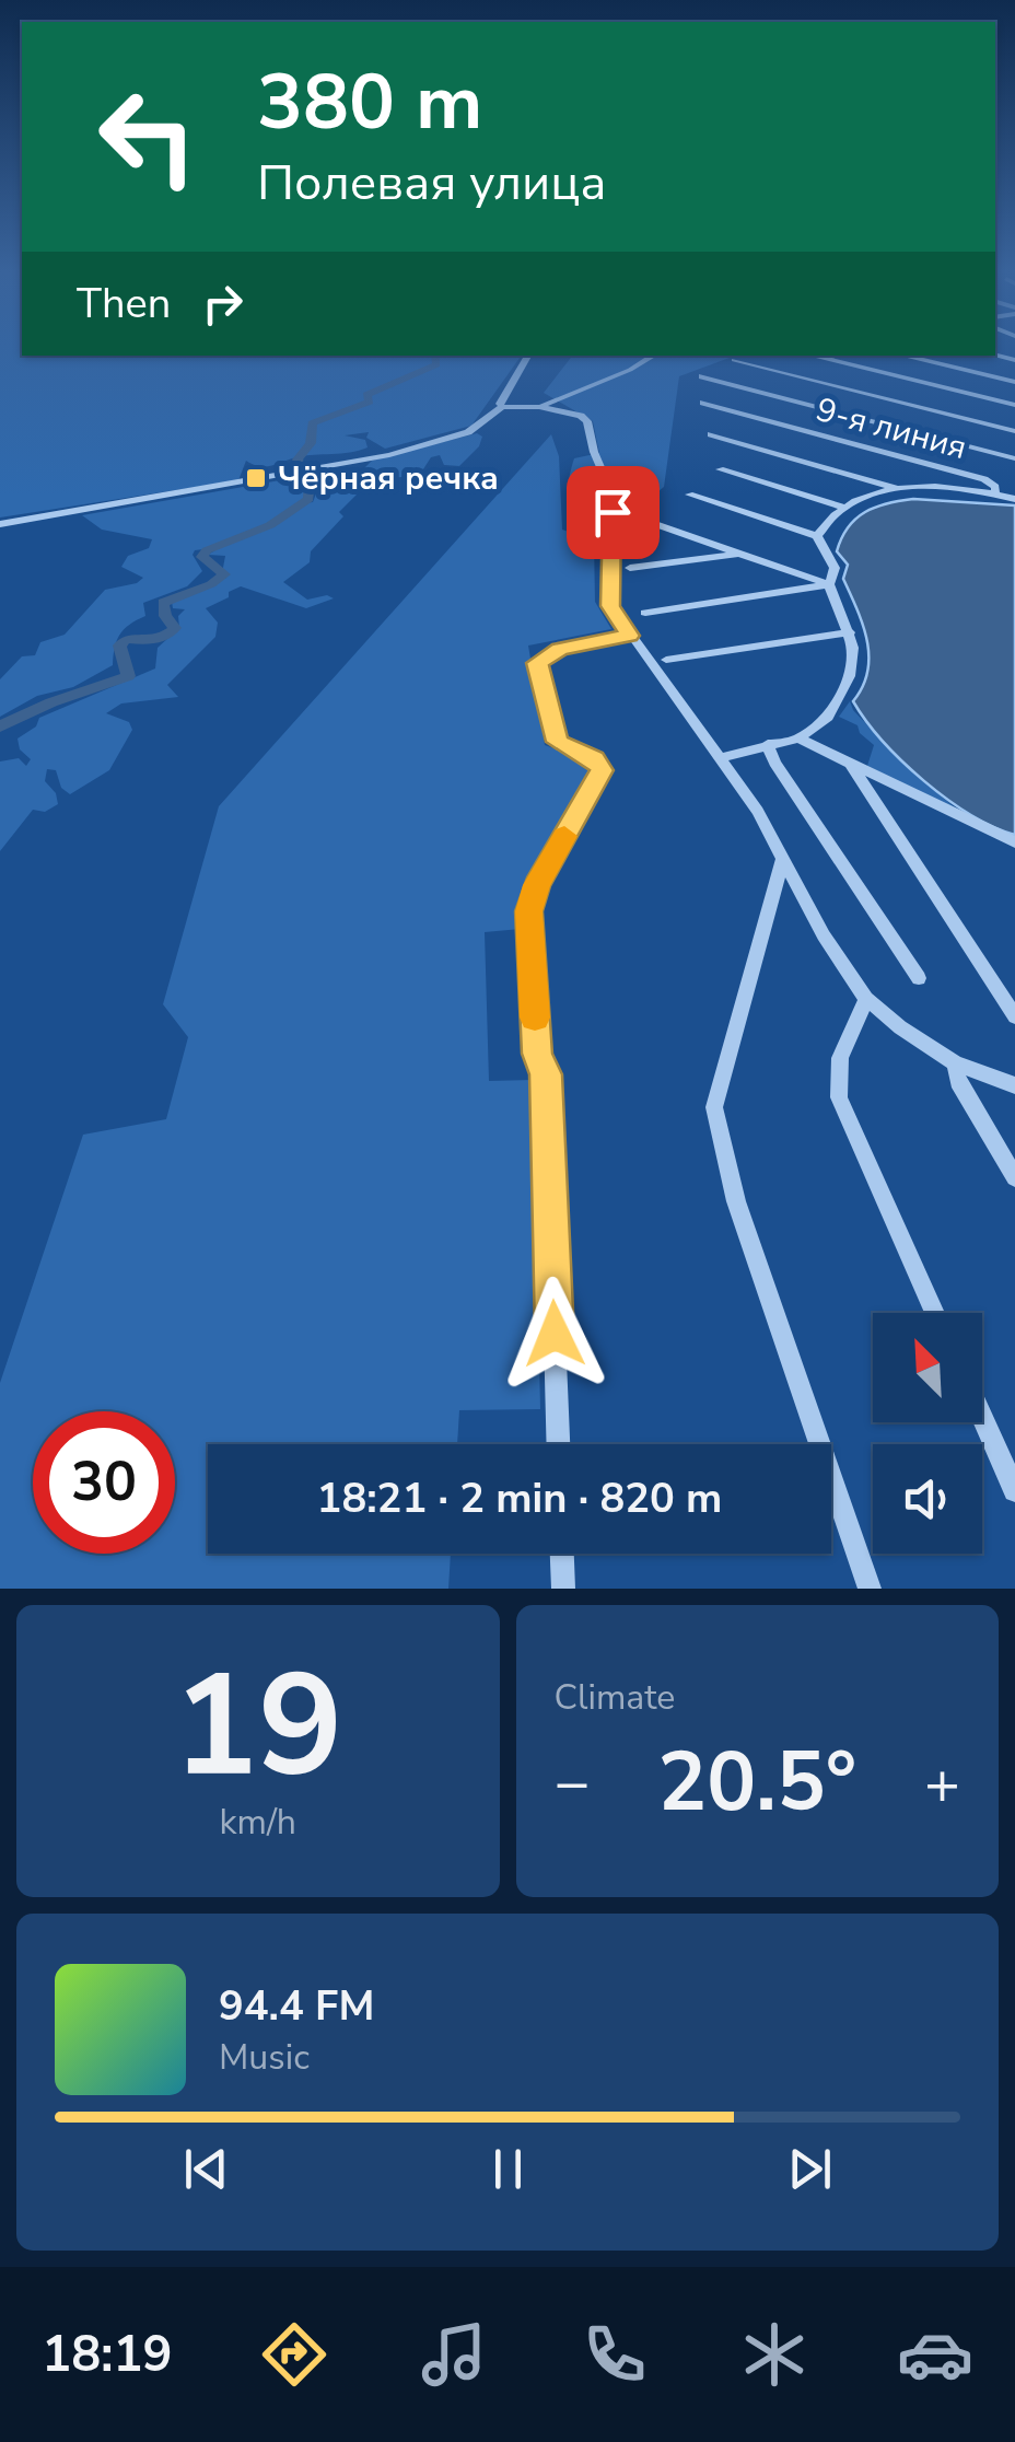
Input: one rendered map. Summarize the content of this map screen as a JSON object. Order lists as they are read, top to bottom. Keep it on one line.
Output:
{"streets":{"street":["9-я линия"]},"places":{"transit":["Чёрная речка"]},"north":"top left","page":{"turn":["380 m","Полевая улица"],"then":"Then","limit":"30","trip":"18:21 · 2 min · 820 m","tile":[["19","km/h"],"Climate"],"heat":["−","20.5°","+"],"song":["94.4 FM","Music"],"tabs":"18:19"}}
